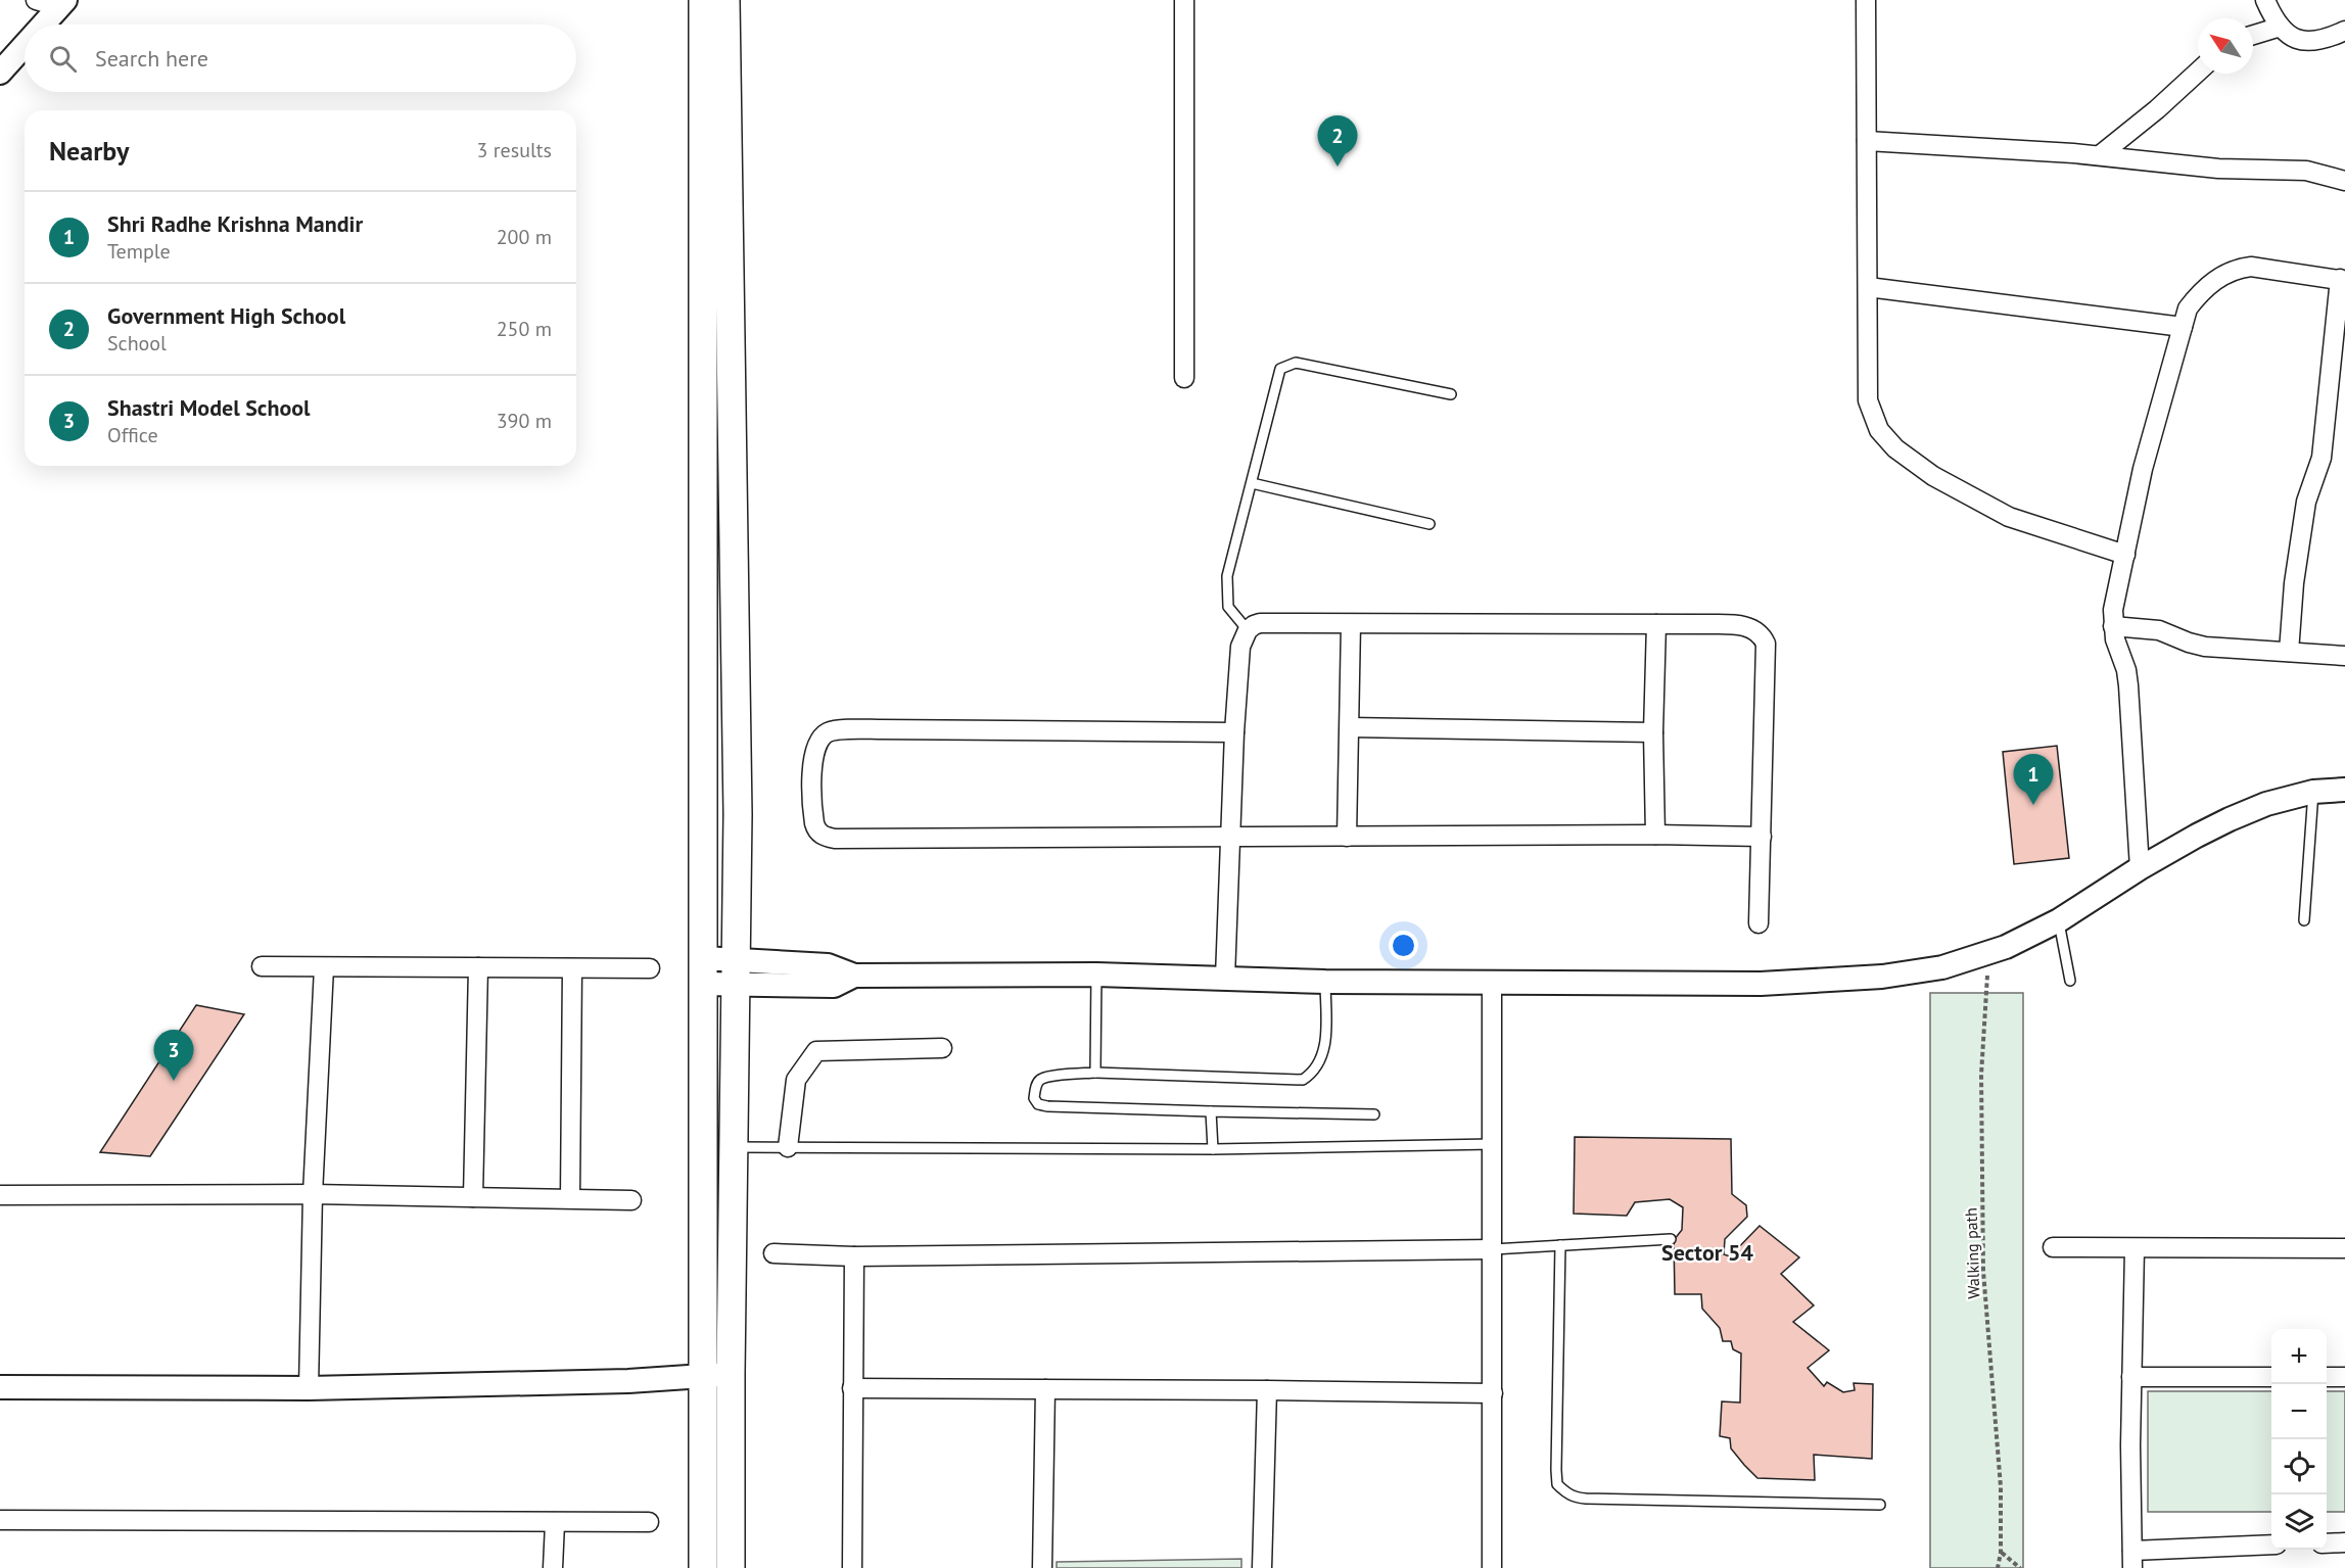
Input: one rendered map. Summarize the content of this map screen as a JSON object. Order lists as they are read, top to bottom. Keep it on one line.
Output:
{"streets":{"path":["Walking path"]},"districts":["Sector 54"],"north":"top left","page":{"search":"Search here","heading":["Nearby","3 results"],"pins":["2","1","3"],"list":[{"mark":"1","name":"Shri Radhe Krishna Mandir","note":"Temple","value":"200 m"},{"mark":"2","name":"Government High School","note":"School","value":"250 m"},{"mark":"3","name":"Shastri Model School","note":"Office","value":"390 m"}],"map_buttons":["+","−"]}}
